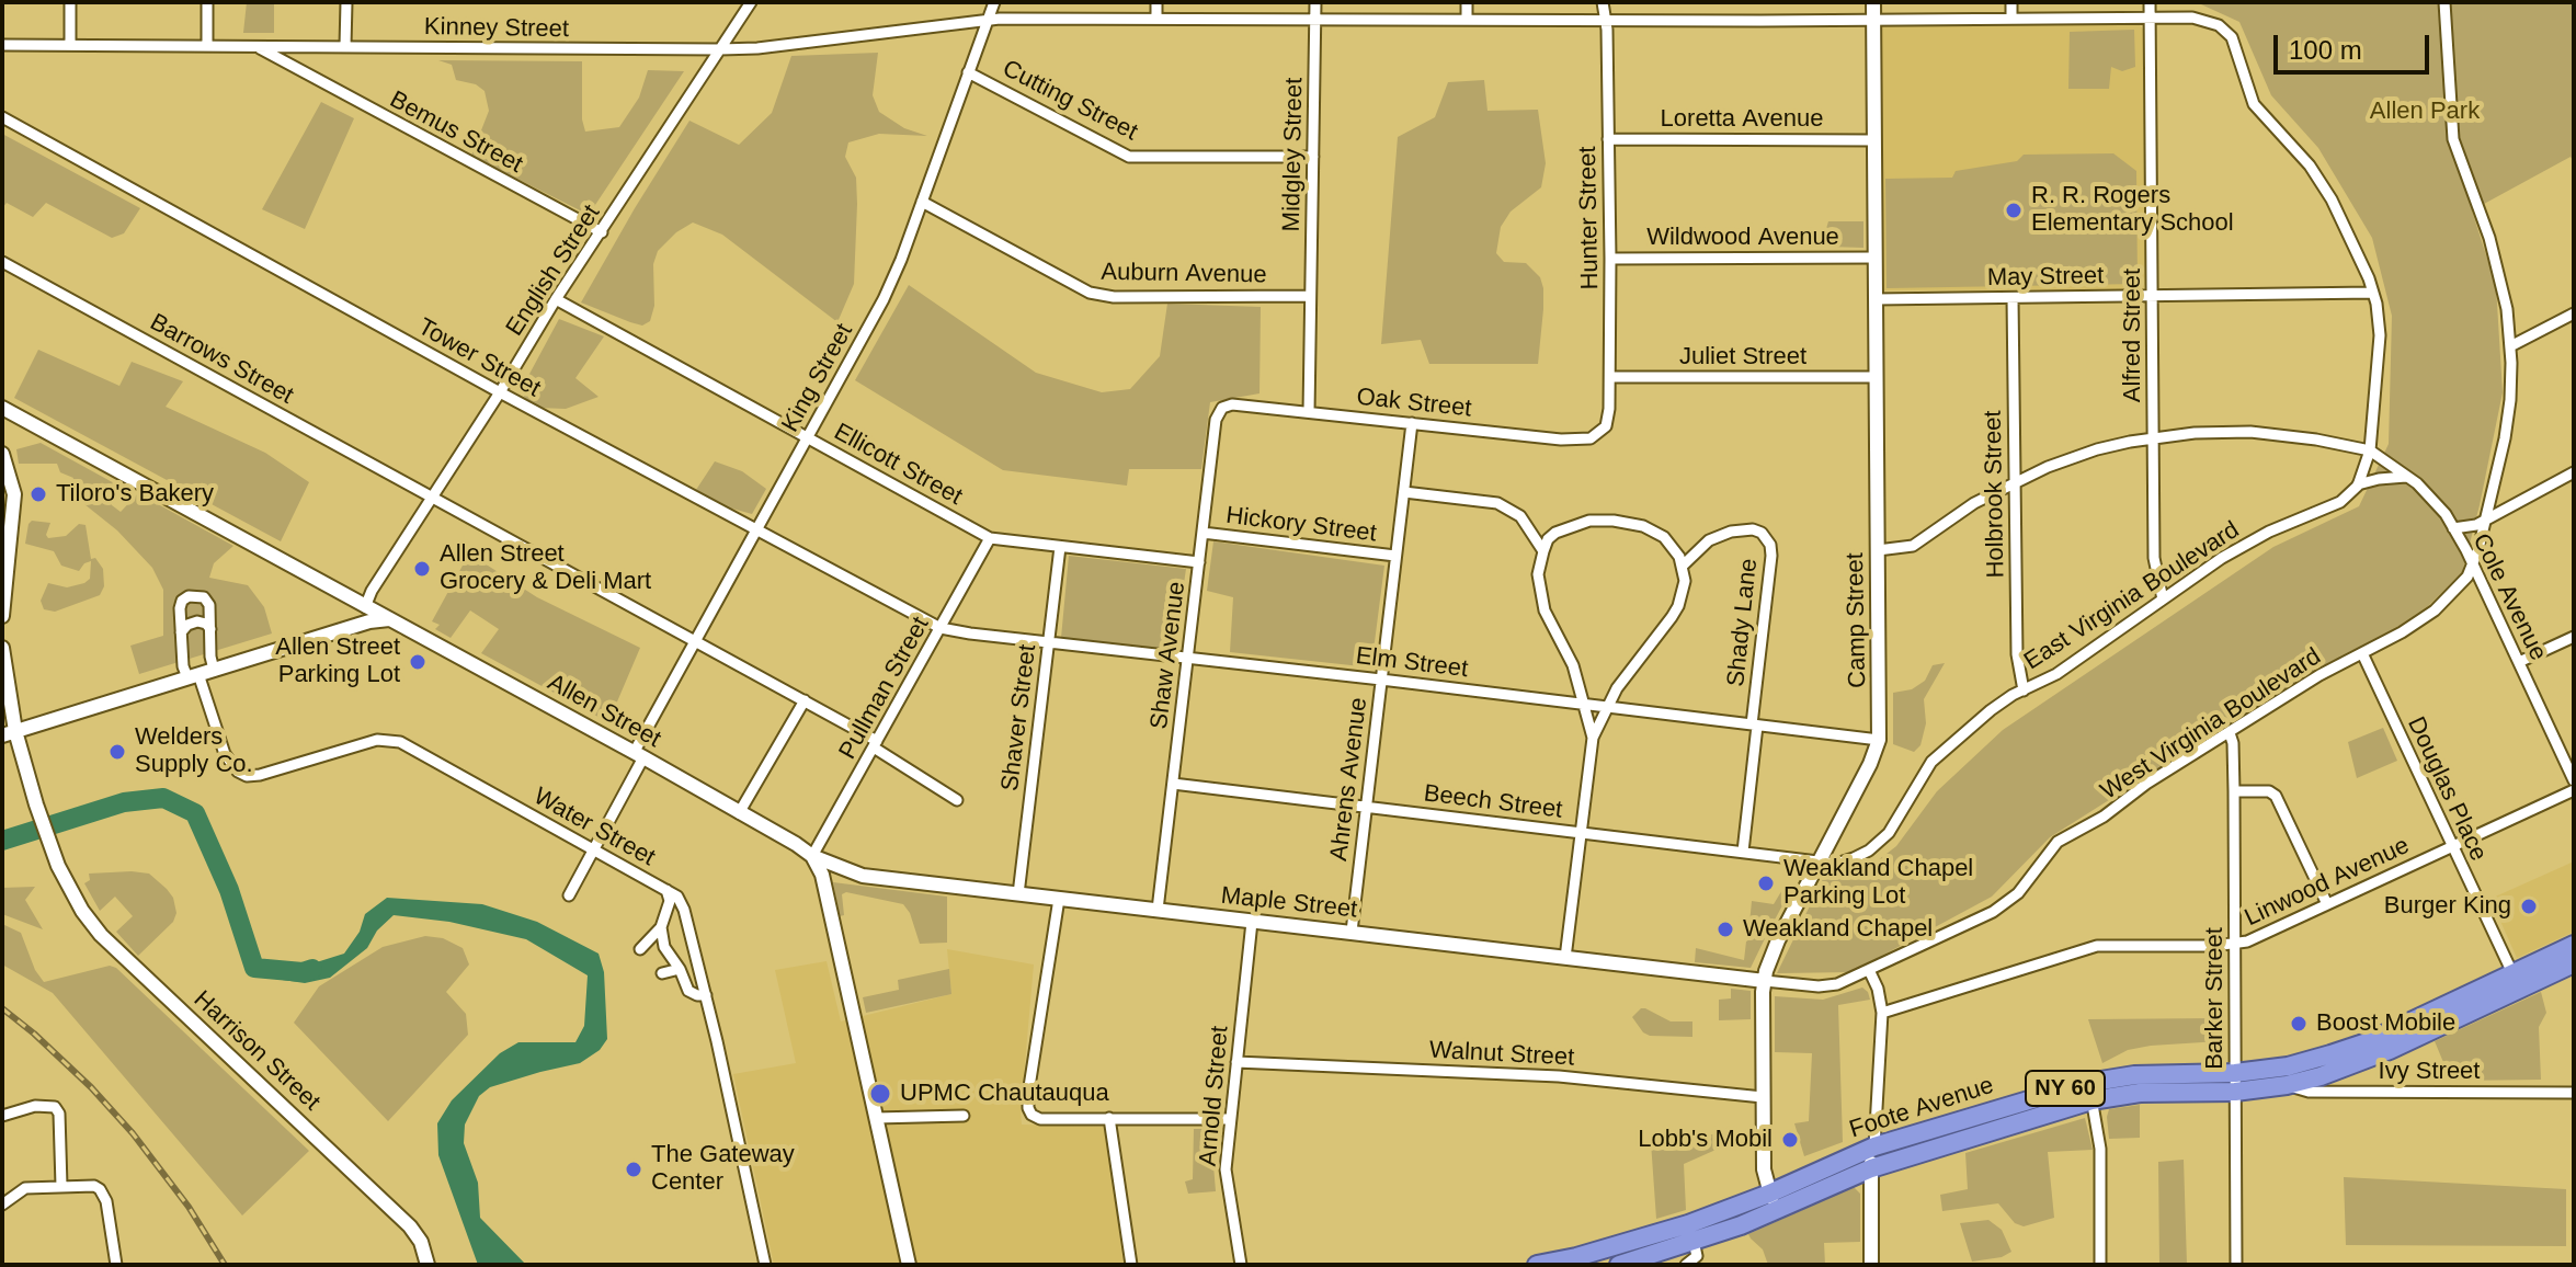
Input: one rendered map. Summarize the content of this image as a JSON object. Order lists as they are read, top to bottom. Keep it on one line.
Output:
{"streets":{"highway":["NY 60","Foote Avenue"],"street":["Kinney Street","Cutting Street","Loretta Avenue","Bemus Street","Midgley Street","Hunter Street","Wildwood Avenue","English Street","Auburn Avenue","May Street","Alfred Street","Juliet Street","Tower Street","Barrows Street","King Street","Oak Street","Ellicott Street","Holbrook Street","Hickory Street","East Virginia Boulevard","Cole Avenue","Camp Street","Shady Lane","Shaw Avenue","Elm Street","Pullman Street","Allen Street","Shaver Street","West Virginia Boulevard","Ahrens Avenue","Douglas Place","Beech Street","Water Street","Linwood Avenue","Maple Street","Barker Street","Harrison Street","Walnut Street","Ivy Street","Arnold Street"]},"crossings":[["Kinney Street","Bemus Street"],["Kinney Street","Midgley Street"],["Kinney Street","Hunter Street"],["Kinney Street","English Street"],["Kinney Street","May Street"],["Kinney Street","Alfred Street"],["Kinney Street","King Street"],["Kinney Street","Camp Street"],["Cutting Street","Midgley Street"],["Cutting Street","King Street"],["Loretta Avenue","Hunter Street"],["Loretta Avenue","Camp Street"],["Bemus Street","English Street"],["Midgley Street","Auburn Avenue"],["Midgley Street","Oak Street"],["Hunter Street","Wildwood Avenue"],["Hunter Street","Juliet Street"],["Hunter Street","Oak Street"],["Wildwood Avenue","Camp Street"],["English Street","Tower Street"],["English Street","Barrows Street"],["English Street","Ellicott Street"],["English Street","Allen Street"],["Auburn Avenue","King Street"],["May Street","Alfred Street"],["May Street","Holbrook Street"],["May Street","Camp Street"],["Alfred Street","East Virginia Boulevard"],["Juliet Street","Camp Street"],["Tower Street","King Street"],["Tower Street","Elm Street"],["Tower Street","Pullman Street"],["Barrows Street","King Street"],["Barrows Street","Pullman Street"],["King Street","Ellicott Street"],["King Street","Allen Street"],["King Street","Water Street"],["Oak Street","Shaw Avenue"],["Oak Street","Ahrens Avenue"],["Ellicott Street","Shaw Avenue"],["Ellicott Street","Pullman Street"],["Ellicott Street","Shaver Street"],["Holbrook Street","East Virginia Boulevard"],["Hickory Street","Shaw Avenue"],["Hickory Street","Ahrens Avenue"],["East Virginia Boulevard","Camp Street"],["East Virginia Boulevard","Beech Street"],["Cole Avenue","West Virginia Boulevard"],["Camp Street","Elm Street"],["Camp Street","West Virginia Boulevard"],["Camp Street","Beech Street"],["Camp Street","Maple Street"],["Camp Street","Walnut Street"],["Camp Street","Foote Avenue"],["Shady Lane","Elm Street"],["Shady Lane","Beech Street"],["Shaw Avenue","Elm Street"],["Shaw Avenue","Beech Street"],["Shaw Avenue","Maple Street"],["Elm Street","Pullman Street"],["Elm Street","Shaver Street"],["Elm Street","Ahrens Avenue"],["Pullman Street","Allen Street"],["Pullman Street","Maple Street"],["Allen Street","Maple Street"],["Shaver Street","Maple Street"],["West Virginia Boulevard","Douglas Place"],["West Virginia Boulevard","Maple Street"],["West Virginia Boulevard","Barker Street"],["Ahrens Avenue","Beech Street"],["Ahrens Avenue","Maple Street"],["Douglas Place","Linwood Avenue"],["Douglas Place","Foote Avenue"],["Linwood Avenue","Barker Street"],["Maple Street","Arnold Street"],["Barker Street","Foote Avenue"],["Walnut Street","Arnold Street"],["Ivy Street","Foote Avenue"]],"parks":["Allen Park"],"places":["R. R. Rogers Elementary School","Tiloro's Bakery","Allen Street Grocery & Deli Mart","Allen Street Parking Lot","Welders Supply Co.","Weakland Chapel Parking Lot","Burger King","Weakland Chapel","Boost Mobile","UPMC Chautauqua","Lobb's Mobil","The Gateway Center"],"scale_bar":"100 m"}
